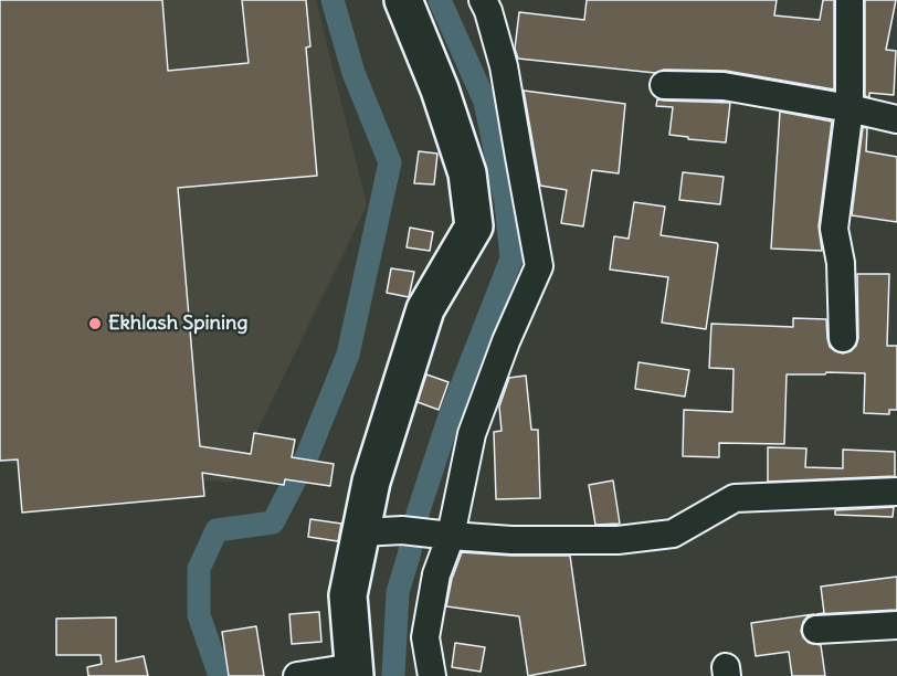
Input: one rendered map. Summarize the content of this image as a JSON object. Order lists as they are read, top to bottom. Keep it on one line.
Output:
{"places":["Ekhlash Spining"]}
